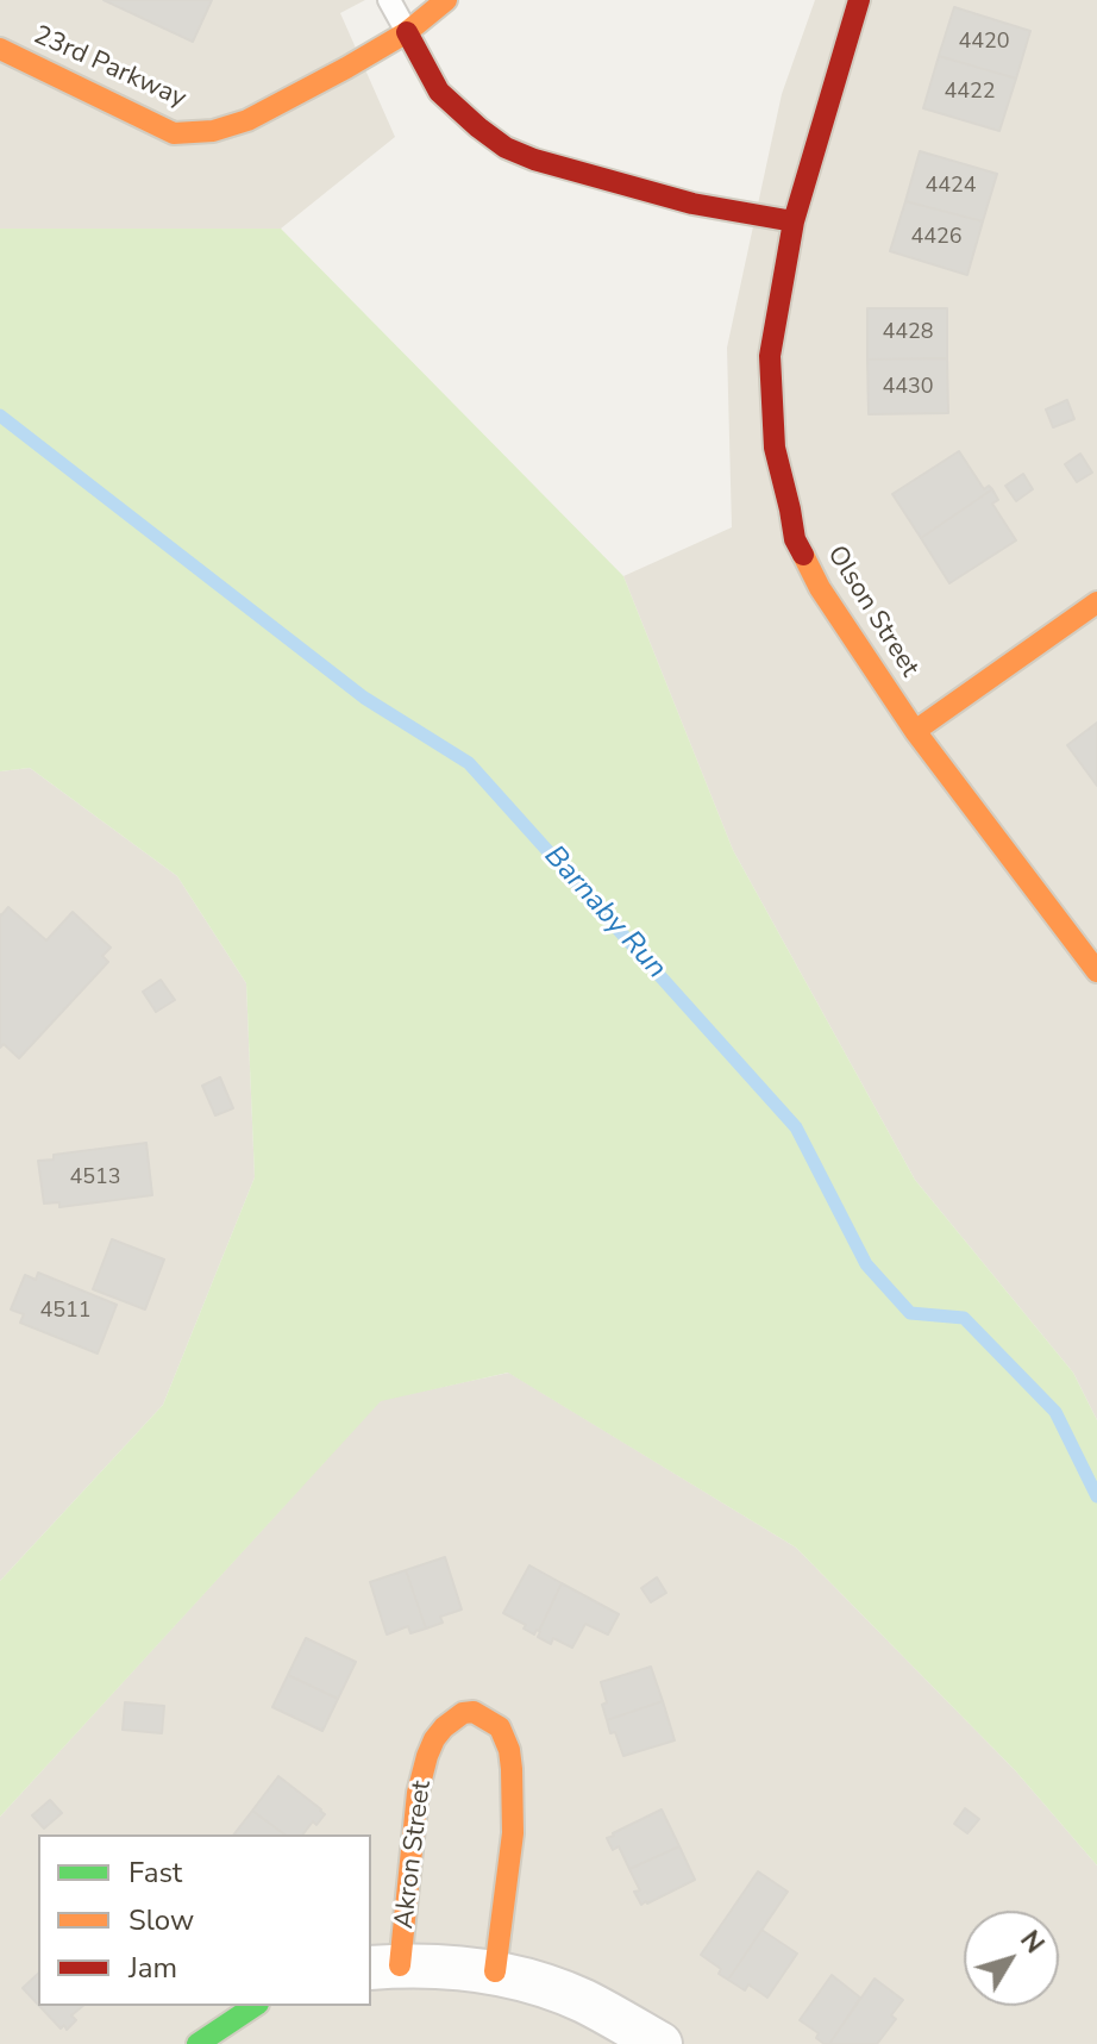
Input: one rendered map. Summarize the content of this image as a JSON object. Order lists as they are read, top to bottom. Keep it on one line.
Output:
{"streets":{"street":["23rd Parkway","Olson Street","Akron Street"]},"water":["Barnaby Run"],"house_numbers":["4420","4422","4424","4426","4428","4430","4513","4511"],"legend":["Fast","Slow","Jam"],"north":"top right"}
